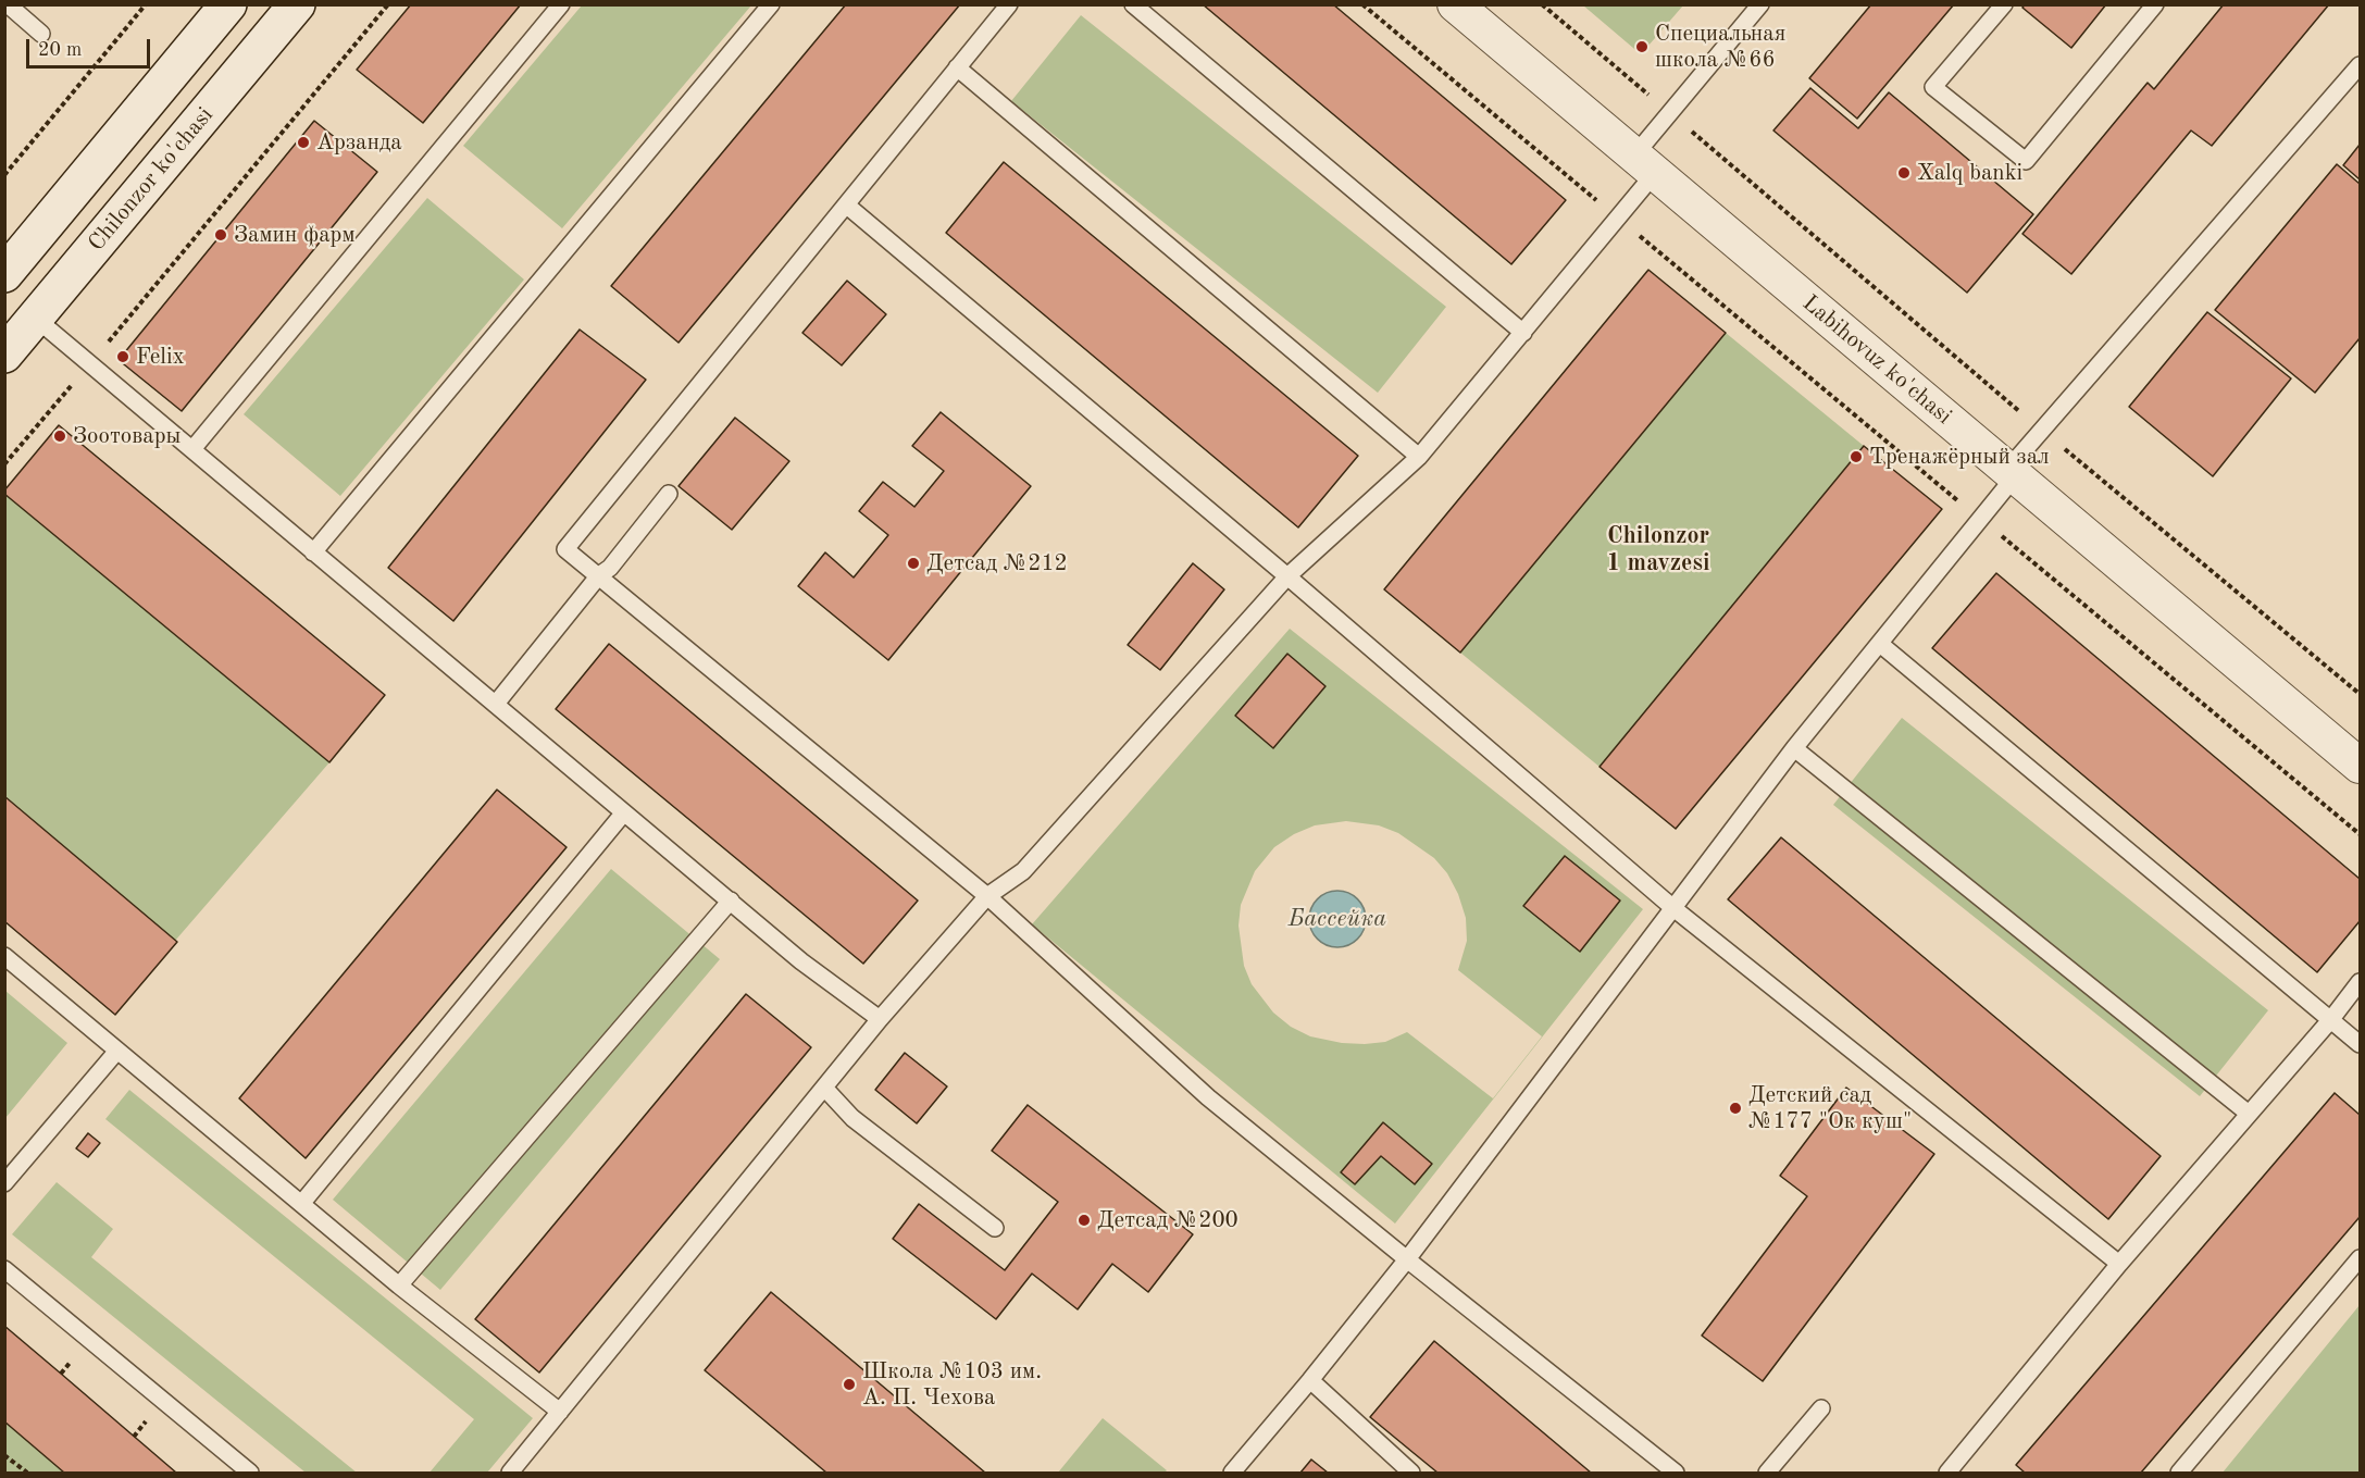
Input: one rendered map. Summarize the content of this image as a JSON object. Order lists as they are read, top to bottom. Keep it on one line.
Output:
{"streets":{"main road":["Chilonzor ko'chasi"],"street":["Labihovuz ko'chasi"]},"districts":["Chilonzor 1 mavzesi"],"water":["Бассейка"],"places":["Специальная школа №66","Арзанда","Xalq banki","Замин фарм","Felix","Зоотовары","Тренажёрный зал","Детсад №212","Детский сад №177 \"Ок куш\"","Детсад №200","Школа №103 им. А. П. Чехова"],"scale_bar":"20 m"}
